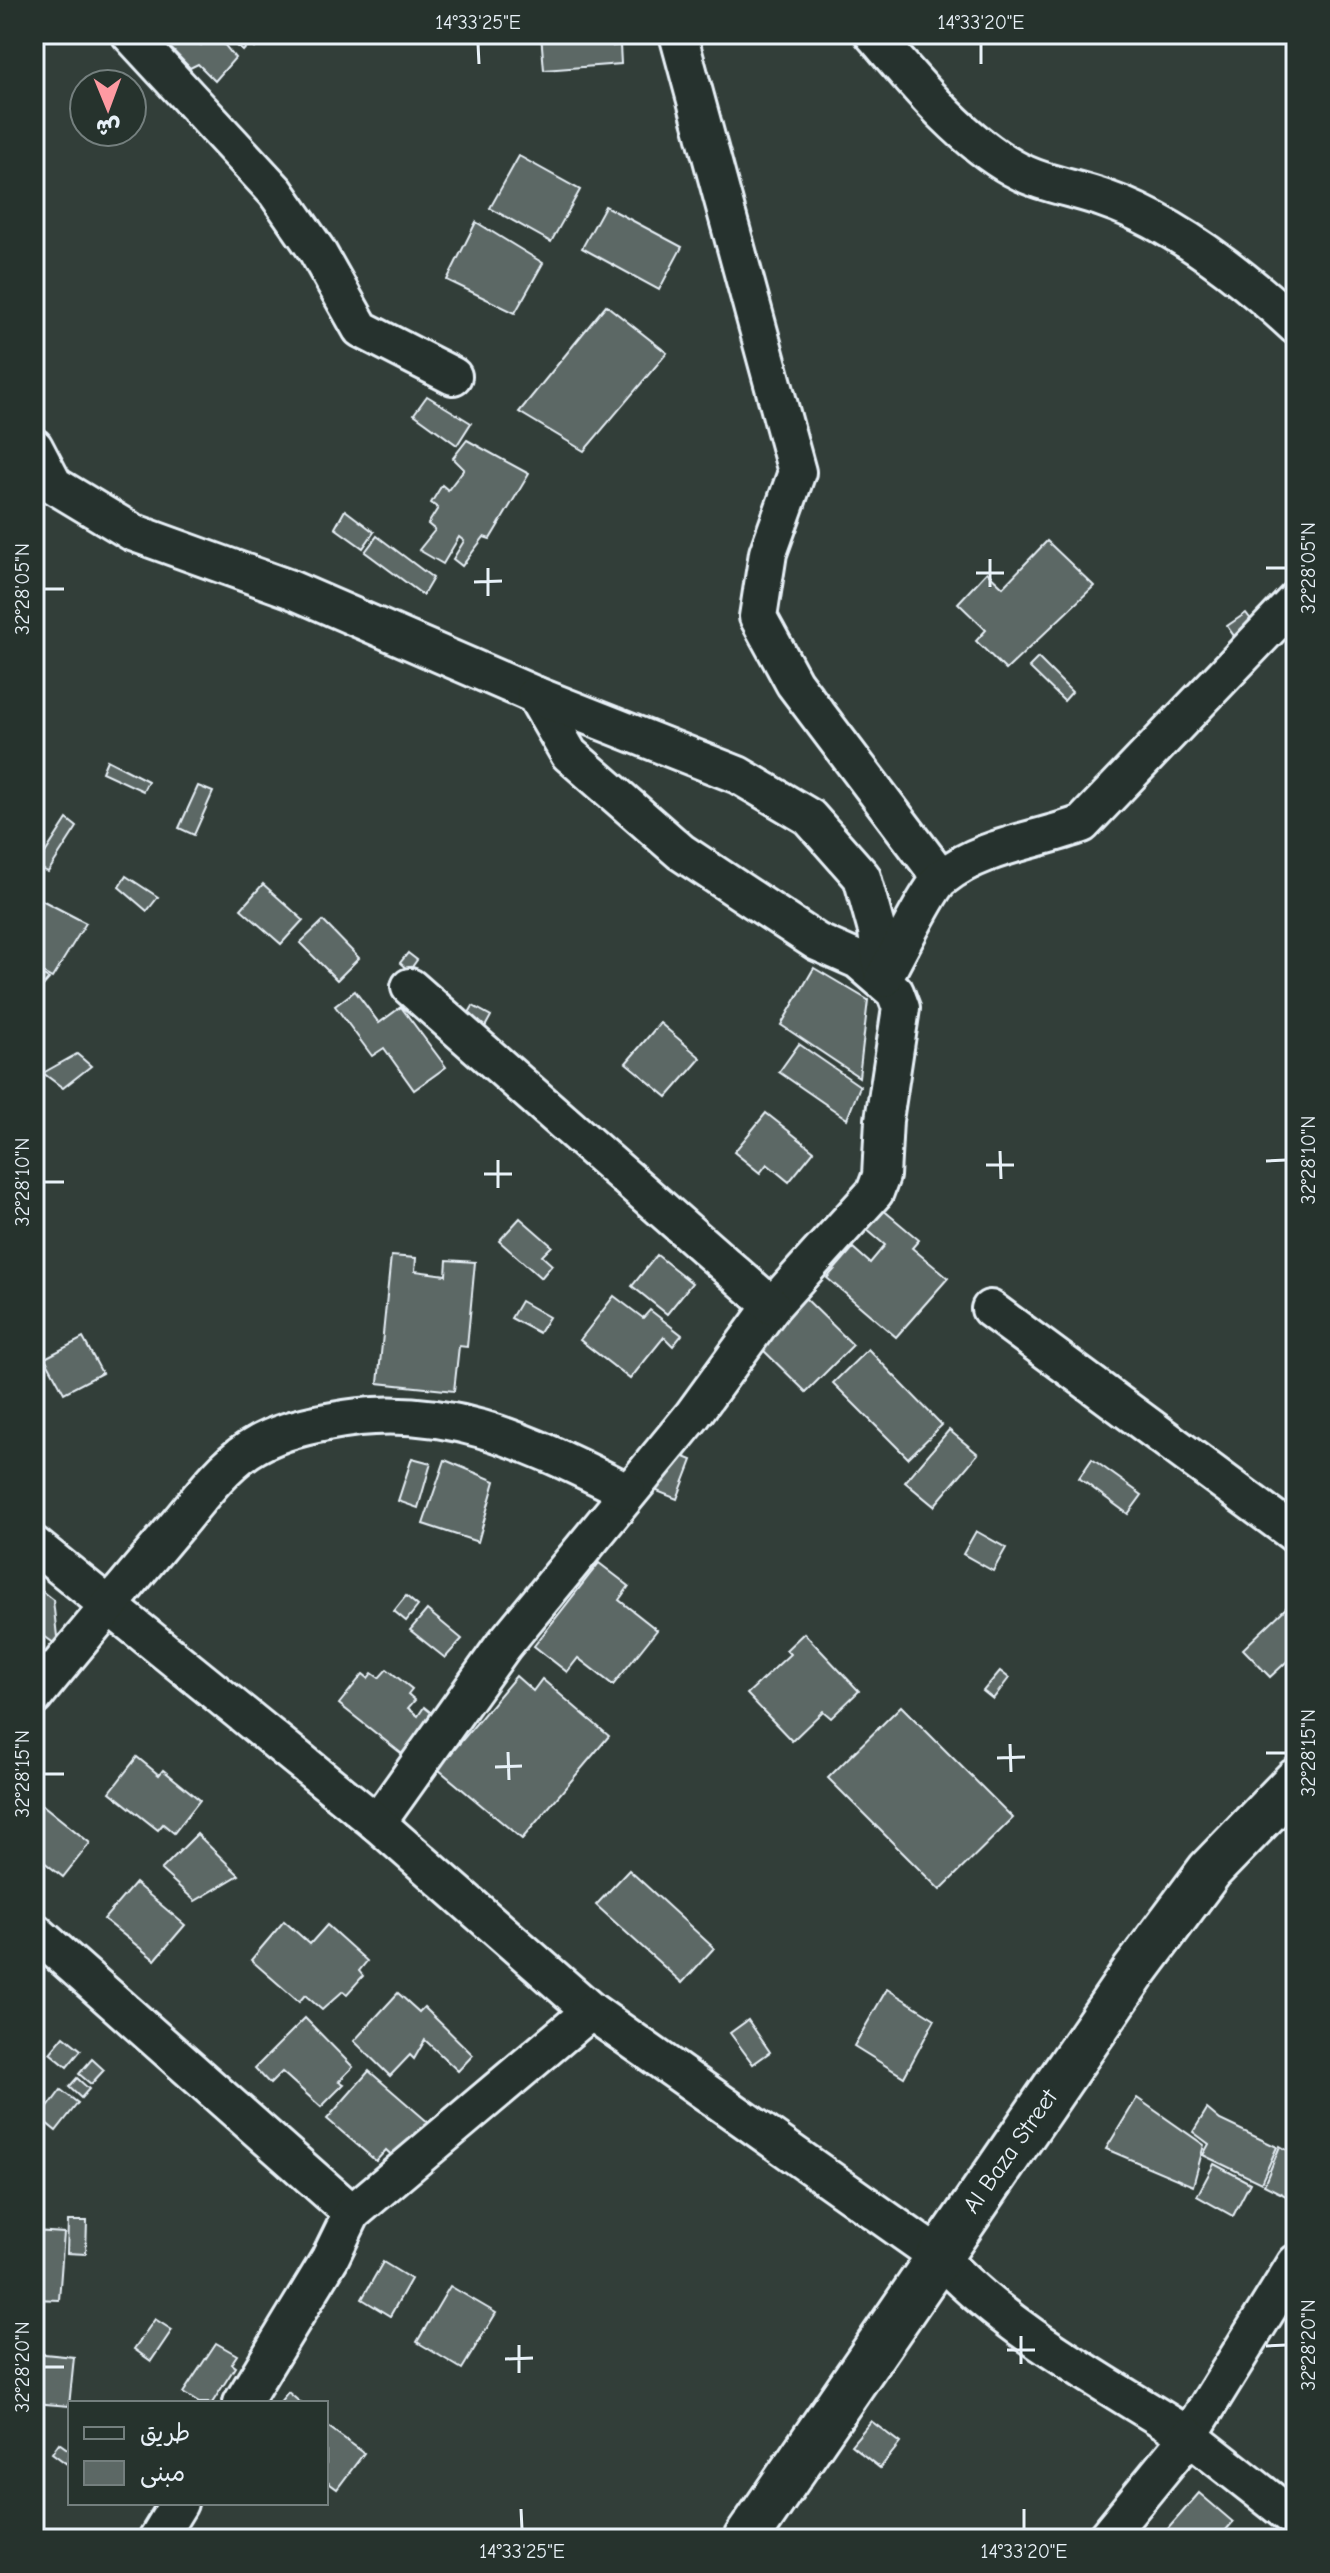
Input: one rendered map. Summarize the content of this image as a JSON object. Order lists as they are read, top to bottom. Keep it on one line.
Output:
{"streets":{"main road":["Al Baza Street"]},"legend":["طريق","مبنى"],"north":"bottom","coordinates":["14°33'25\"E","14°33'20\"E","32°28'05\"N","32°28'10\"N","32°28'15\"N","32°28'20\"N"]}
